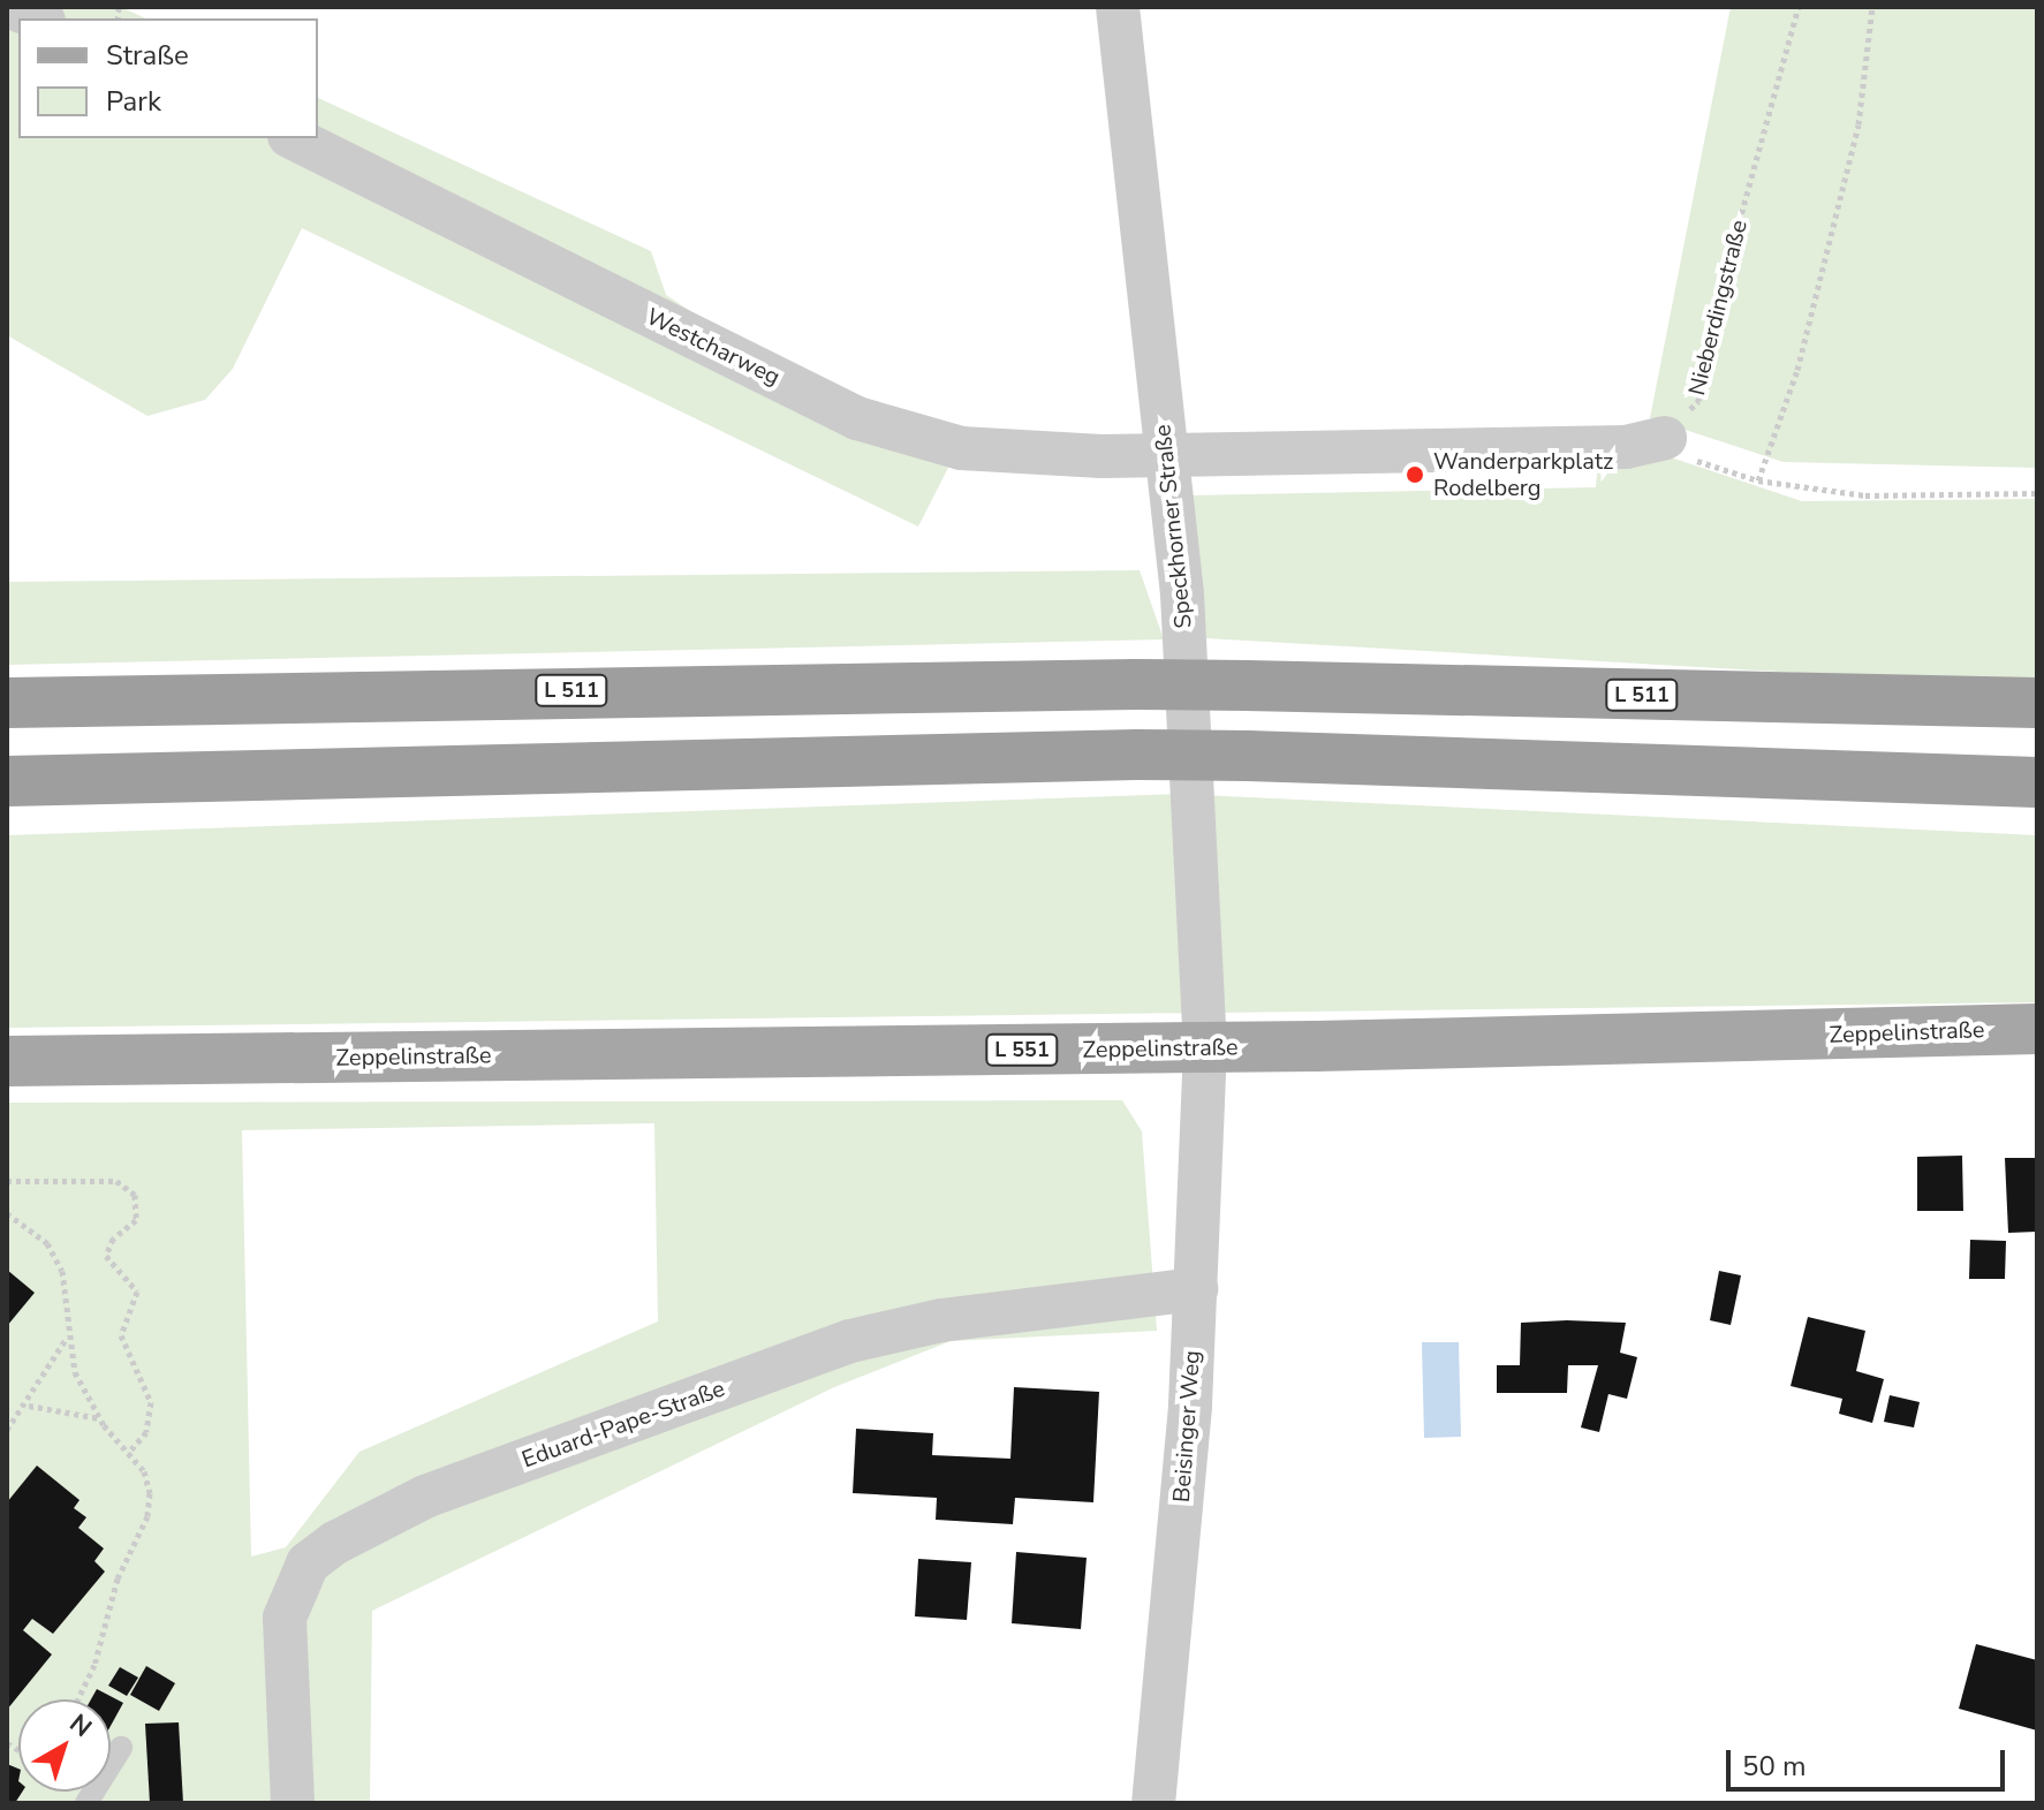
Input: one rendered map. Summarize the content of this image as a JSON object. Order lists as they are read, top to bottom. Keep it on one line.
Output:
{"streets":{"highway":["L 511"],"main road":["Zeppelinstraße","L 551"],"street":["Westcharweg","Speckhorner Straße","Eduard-Pape-Straße","Beisinger Weg"],"path":["Nieberdingstraße"]},"crossings":[["Westcharweg","Speckhorner Straße"],["Speckhorner Straße","Zeppelinstraße"],["Speckhorner Straße","Beisinger Weg"],["Zeppelinstraße","Beisinger Weg"],["Eduard-Pape-Straße","Beisinger Weg"]],"places":["Wanderparkplatz Rodelberg"],"legend":["Straße","Park"],"scale_bar":"50 m","north":"top right"}
